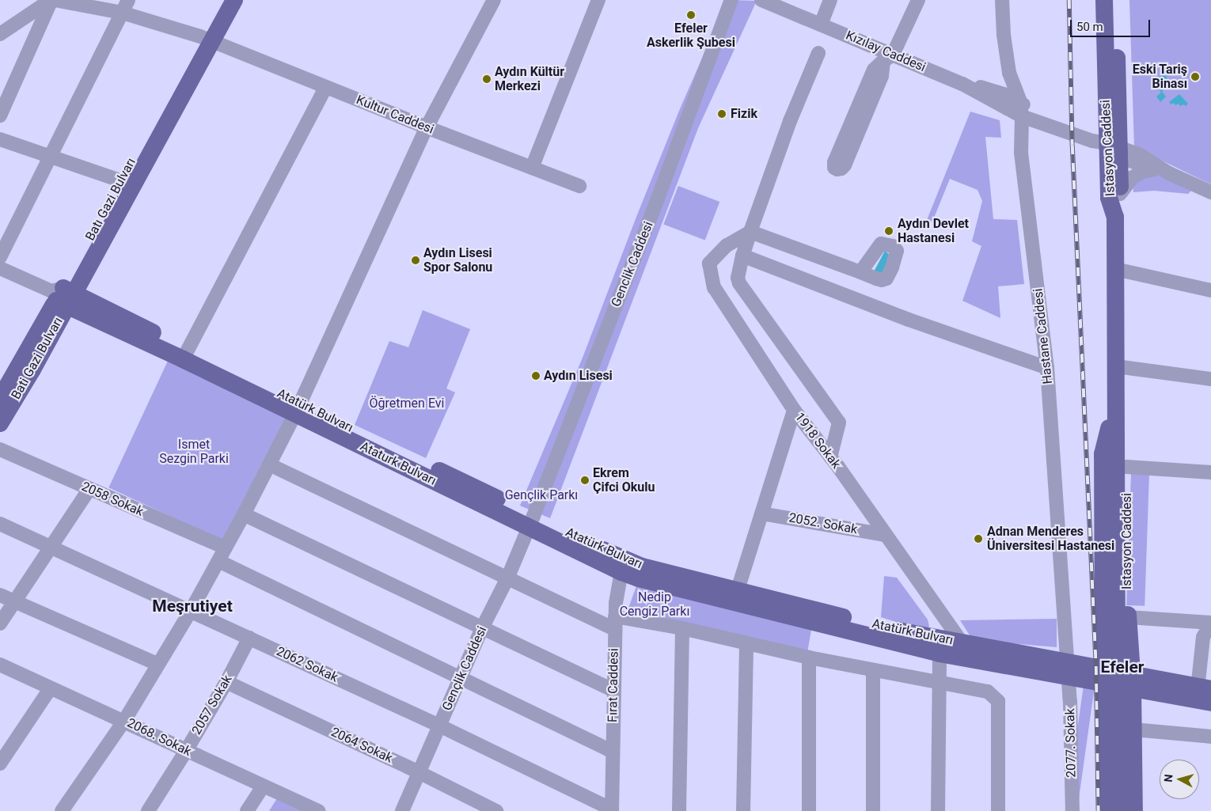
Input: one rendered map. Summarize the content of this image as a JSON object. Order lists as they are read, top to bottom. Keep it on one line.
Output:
{"streets":{"main road":["Istasyon Caddesi","Batı Gazi Bulvarı","Bati Gazi Bulvarı","Atatürk Bulvarı","Ataturk Bulvarı"],"street":["Kızılay Caddesi","Kultur Caddesi","Genclik Caddesi","Hastane Caddesi","1918 Sokak","2058 Sokak","2052. Sokak","2062 Sokak","Gençlik Caddesi","Fırat Caddesi","2057 Sokak","2068. Sokak","2077. Sokak","2064 Sokak"]},"crossings":[["Kızılay Caddesi","Hastane Caddesi"],["Kultur Caddesi","Batı Gazi Bulvarı"],["Istasyon Caddesi","Atatürk Bulvarı"],["Batı Gazi Bulvarı","Bati Gazi Bulvarı"],["Batı Gazi Bulvarı","Ataturk Bulvarı"],["Genclik Caddesi","Ataturk Bulvarı"],["Genclik Caddesi","Gençlik Caddesi"],["Hastane Caddesi","Atatürk Bulvarı"],["Hastane Caddesi","2077. Sokak"],["Bati Gazi Bulvarı","Ataturk Bulvarı"],["Atatürk Bulvarı","1918 Sokak"],["Atatürk Bulvarı","Ataturk Bulvarı"],["Atatürk Bulvarı","Fırat Caddesi"],["Atatürk Bulvarı","2077. Sokak"],["1918 Sokak","2052. Sokak"],["Ataturk Bulvarı","Gençlik Caddesi"],["Ataturk Bulvarı","Fırat Caddesi"],["2062 Sokak","Gençlik Caddesi"],["2062 Sokak","Fırat Caddesi"],["2062 Sokak","2057 Sokak"],["Gençlik Caddesi","2064 Sokak"],["2057 Sokak","2068. Sokak"],["2057 Sokak","2064 Sokak"]],"districts":["Meşrutiyet","Efeler"],"parks":["Öğretmen Evi","Ismet Sezgin Parki","Gençlik Parkı","Nedip Cengiz Parkı"],"places":["Efeler Askerlik Şubesi","Eski Tariş Binası","Aydın Kültür Merkezi","Fizik","Aydın Devlet Hastanesi","Aydın Lisesi Spor Salonu","Aydın Lisesi","Ekrem Çifci Okulu","Adnan Menderes Üniversitesi Hastanesi"],"scale_bar":"50 m","north":"left"}
